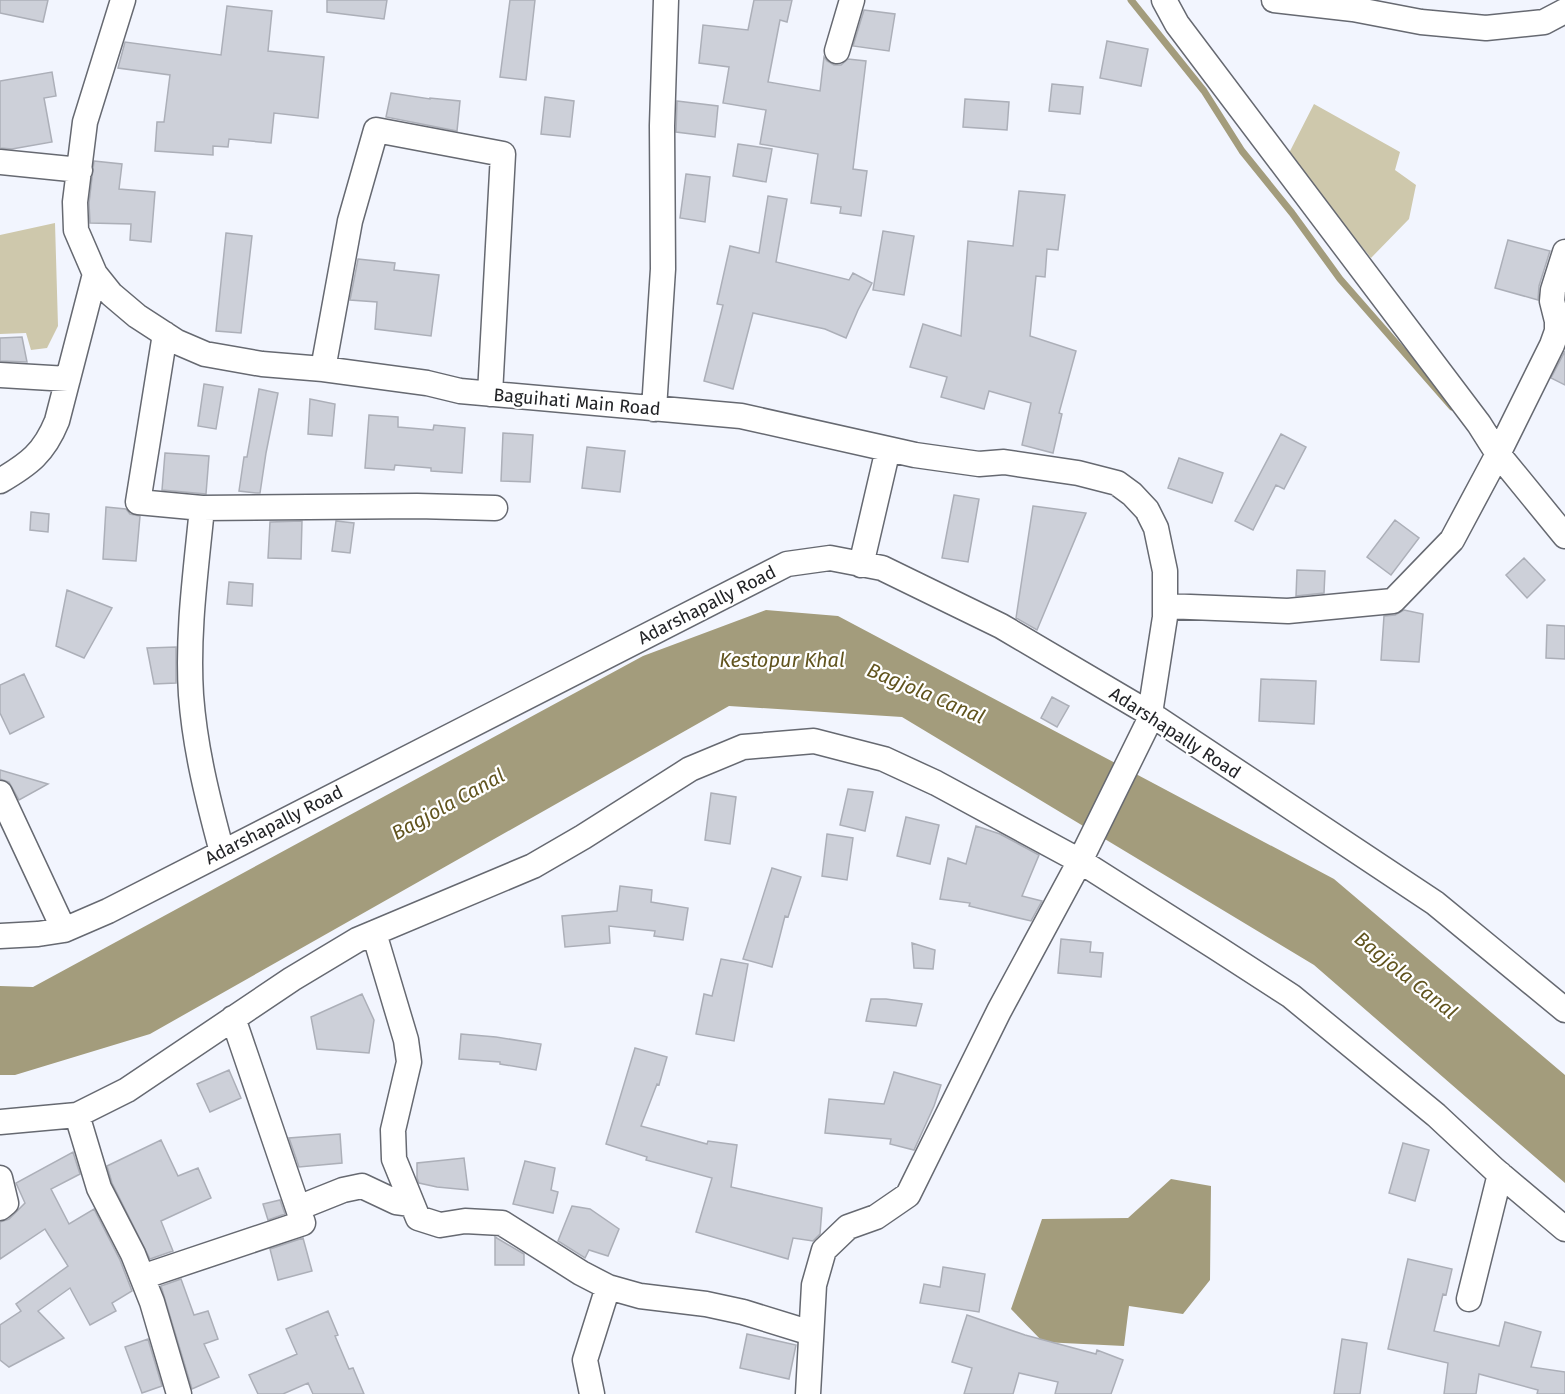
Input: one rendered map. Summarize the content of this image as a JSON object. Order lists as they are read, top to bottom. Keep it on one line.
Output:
{"streets":{"street":["Baguihati Main Road","Adarshapally Road"]},"crossings":[["Baguihati Main Road","Adarshapally Road"]],"water":["Kestopur Khal","Bagjola Canal"]}
